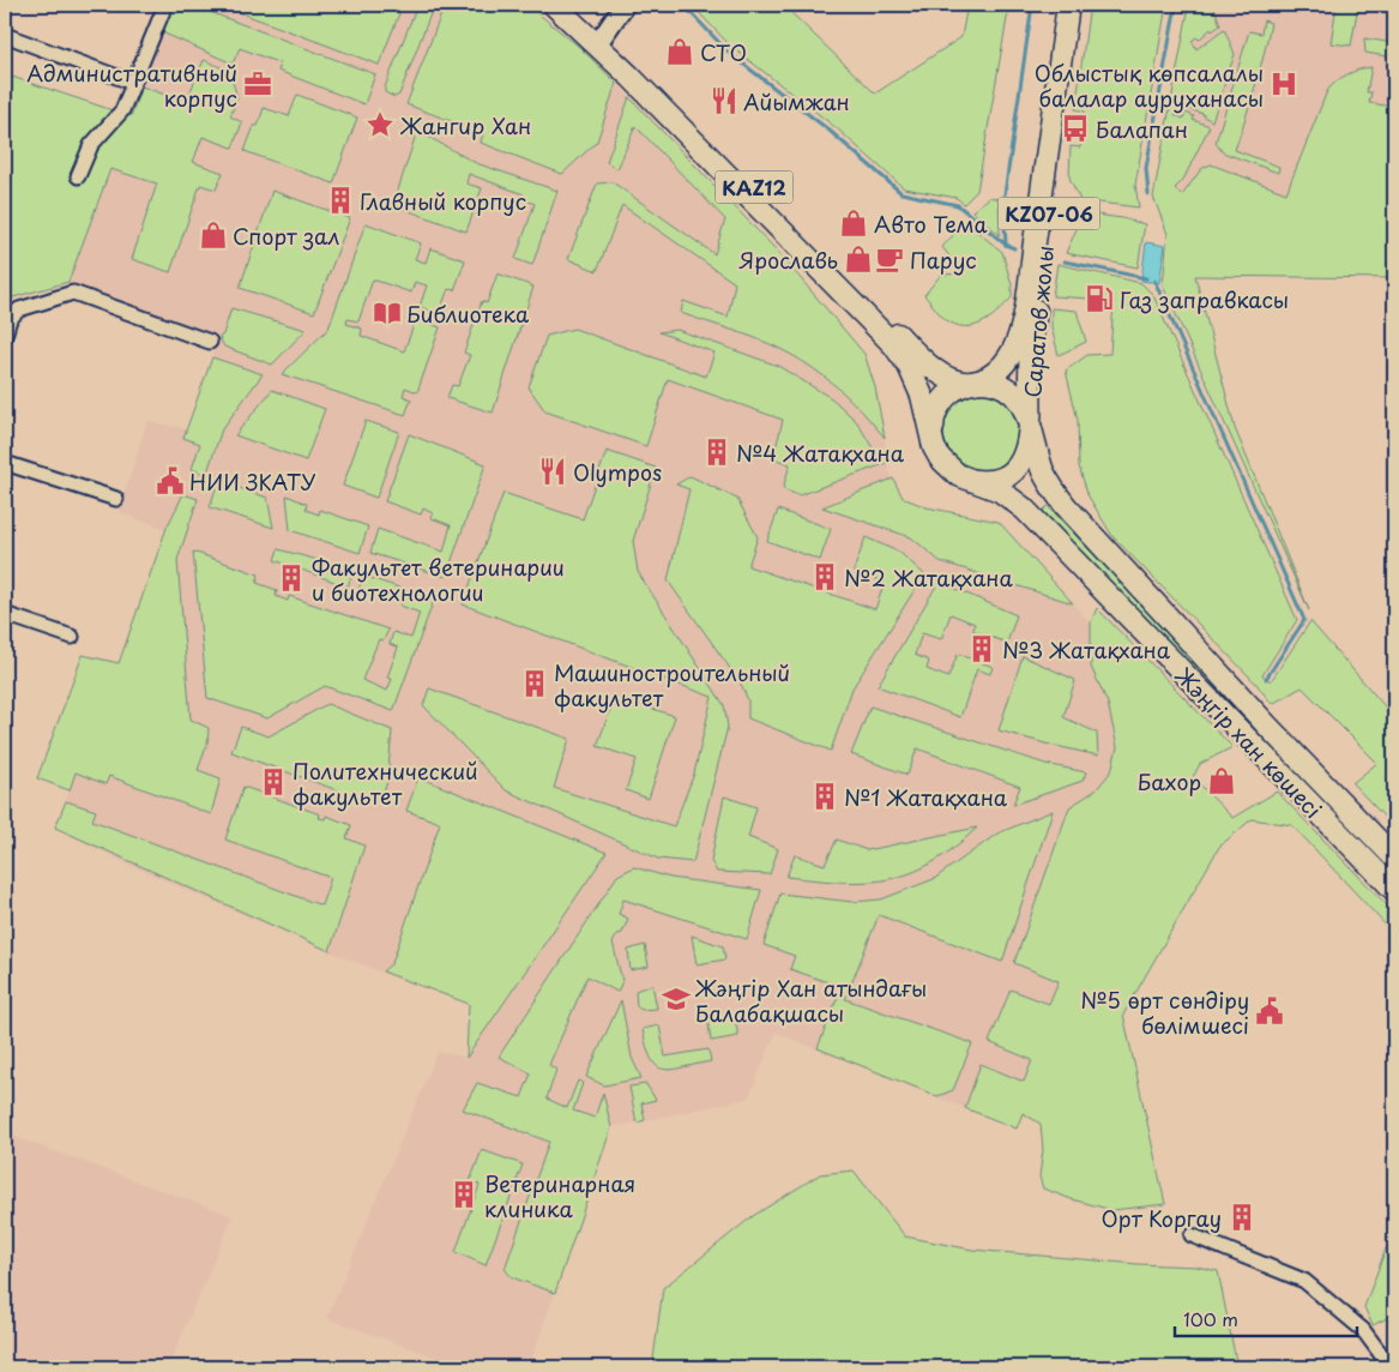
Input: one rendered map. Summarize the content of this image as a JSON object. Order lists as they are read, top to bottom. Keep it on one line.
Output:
{"streets":{"main road":["KAZ12","KZ07-06","Саратов жолы","Жәңгір хан көшесі"]},"crossings":[["Саратов жолы","Жәңгір хан көшесі"]],"places":{"shop":["СТО","Авто Тема","Спорт зал","Ярославь","Бахор"],"office":["Административный корпус"],"hospital":["Облыстық көпсалалы балалар ауруханасы"],"restaurant":["Айымжан","Olympos"],"place":["Жангир Хан"],"bus stop":["Балапан"],"building":["Главный корпус","№4 Жатақхана","№2 Жатақхана","Факультет ветеринарии и биотехнологии","№3 Жатақхана","Машиностроительный факультет","Политехнический факультет","№1 Жатақхана","Ветеринарная клиника","Орт Коргау"],"cafe":["Парус"],"fuel station":["Газ заправкасы"],"library":["Библиотека"],"public building":["НИИ ЗКАТУ","№5 өрт сөндіру бөлімшесі"],"school or university":["Жәңгір Хан атындағы Балабақшасы"]},"scale_bar":"100 m"}
